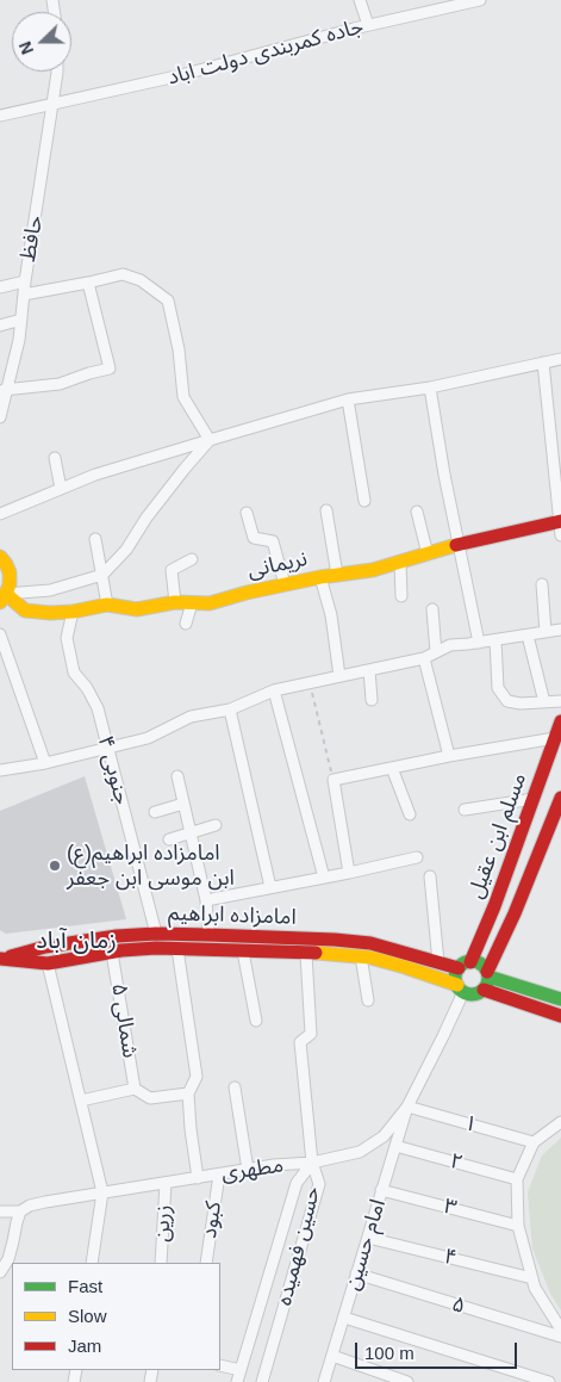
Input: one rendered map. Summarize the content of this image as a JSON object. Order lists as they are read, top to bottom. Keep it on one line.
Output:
{"streets":{"street":["جاده کمربندی دولت اباد","حافظ","نریمانی","۴ جنوبی","مسلم ابن عقیل","امامزاده ابراهیم","۵ شمالی","۱","۲","مطهری","۳","کبود","زرین","امام حسین","حسین فهمیده","۴","۵"]},"crossings":[["جاده کمربندی دولت اباد","حافظ"],["نریمانی","۴ جنوبی"],["۴ جنوبی","امامزاده ابراهیم"],["مسلم ابن عقیل","امامزاده ابراهیم"],["مسلم ابن عقیل","مطهری"],["امامزاده ابراهیم","۵ شمالی"],["امامزاده ابراهیم","مطهری"],["۱","مطهری"],["۱","امام حسین"],["۲","امام حسین"],["مطهری","کبود"],["مطهری","زرین"],["مطهری","امام حسین"],["مطهری","حسین فهمیده"],["۳","امام حسین"],["امام حسین","۴"],["امام حسین","۵"]],"districts":["زمان آباد"],"places":["(ع)امامزاده ابراهیم ابن موسی ابن جعفر"],"legend":["Fast","Slow","Jam"],"scale_bar":"100 m","north":"left"}
